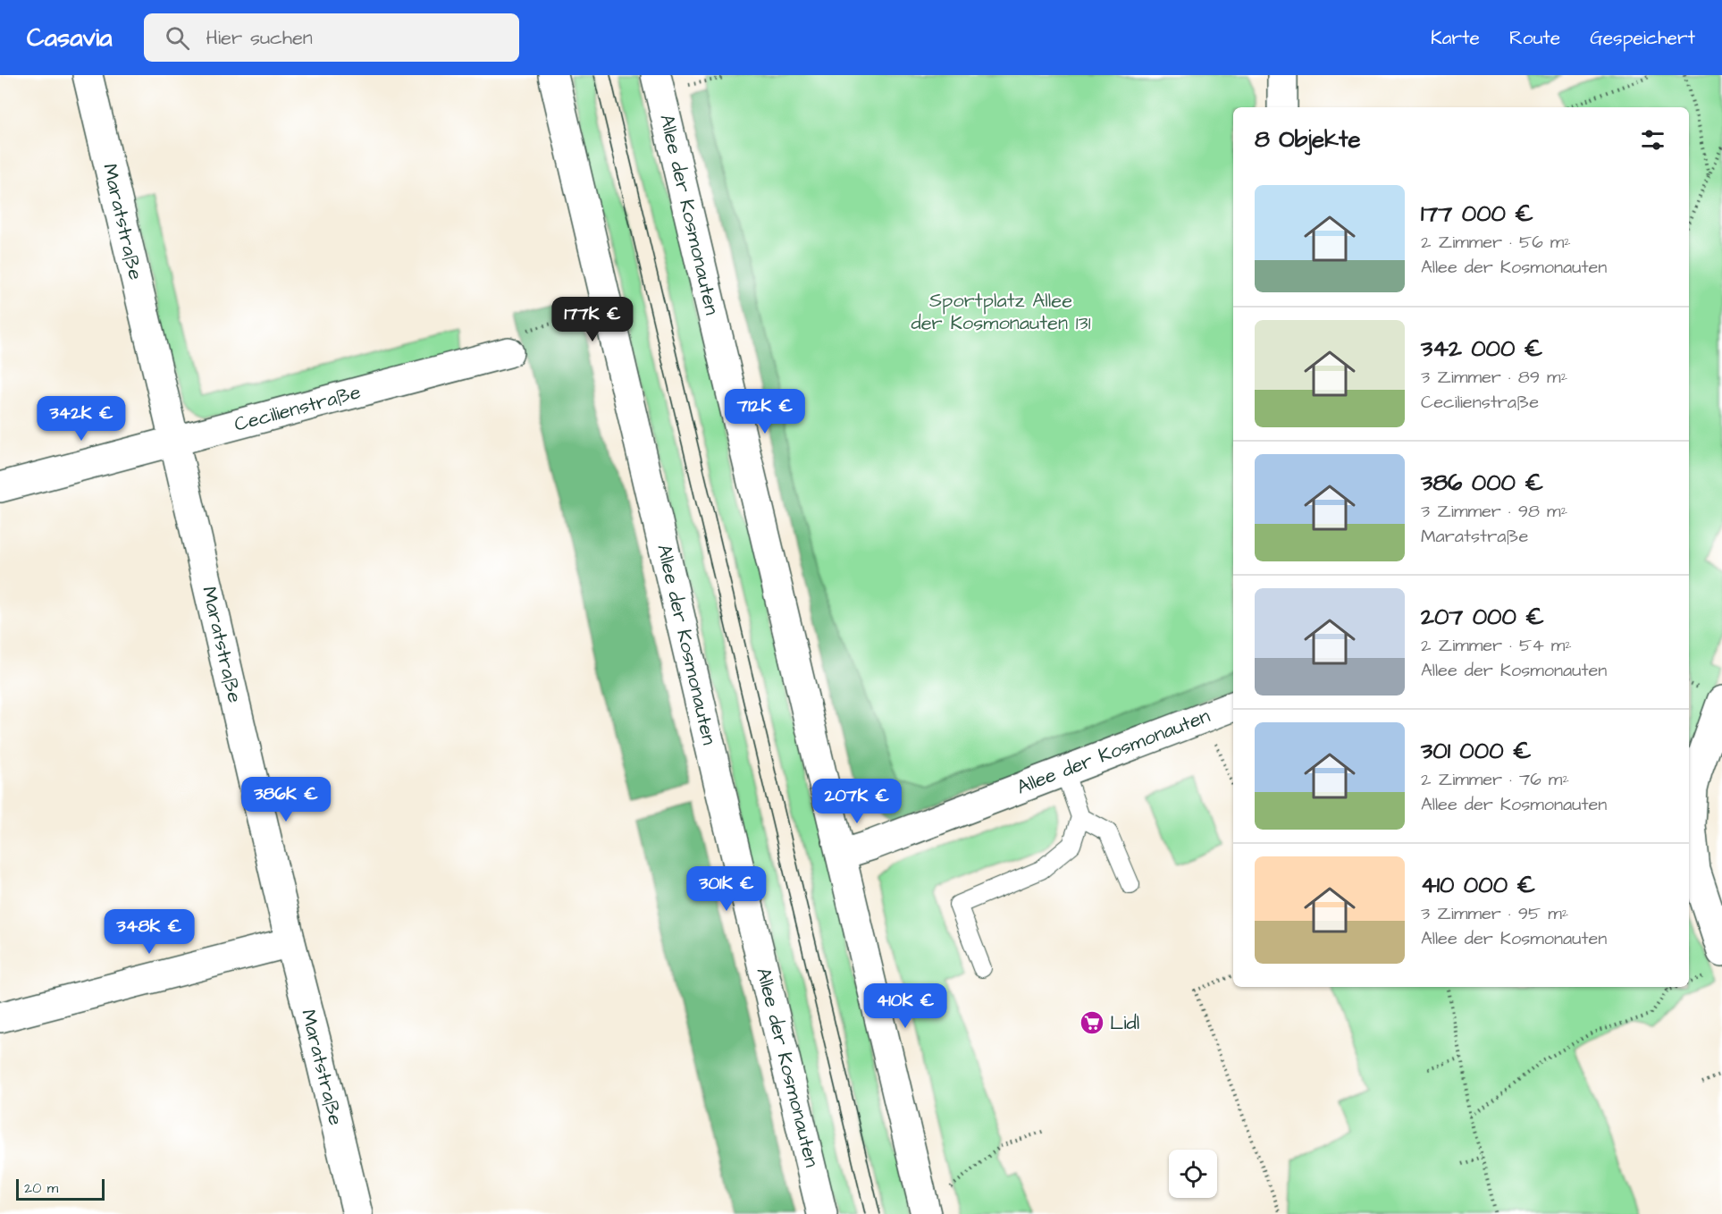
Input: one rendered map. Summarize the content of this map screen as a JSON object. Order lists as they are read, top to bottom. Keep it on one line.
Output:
{"streets":{"street":["Allee der Kosmonauten","Maratstraße","Cecilienstraße"]},"crossings":[["Maratstraße","Cecilienstraße"]],"parks":["Sportplatz Allee der Kosmonauten 131"],"places":{"supermarket":["Lidl"]},"scale_bar":"20 m","page":{"header":"Casavia","search":"Hier suchen","nav":["Karte","Route","Gespeichert"],"heading":"8 Objekte","list":[{"name":"177 000 €","note":"2 Zimmer · 56 m² · Allee der Kosmonauten"},{"name":"342 000 €","note":"3 Zimmer · 89 m² · Cecilienstraße"},{"name":"386 000 €","note":"3 Zimmer · 98 m² · Maratstraße"},{"name":"207 000 €","note":"2 Zimmer · 54 m² · Allee der Kosmonauten"},{"name":"301 000 €","note":"2 Zimmer · 76 m² · Allee der Kosmonauten"},{"name":"410 000 €","note":"3 Zimmer · 95 m² · Allee der Kosmonauten"}],"price":["177K €","712K €","342K €","386K €","207K €","301K €","348K €","410K €"],"scale":"20 m"}}
